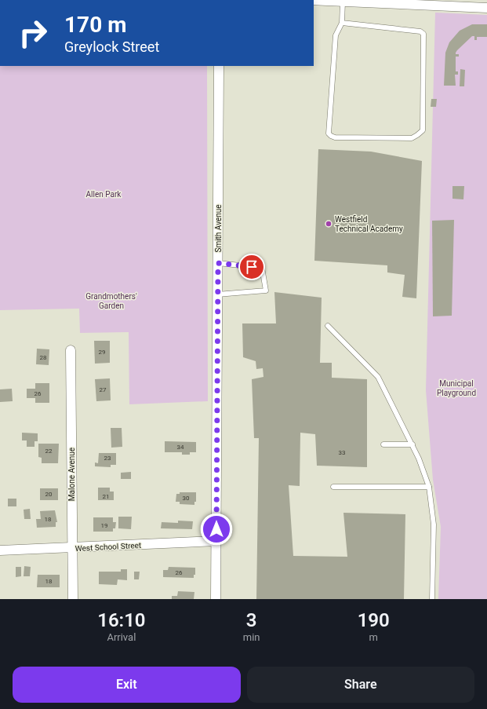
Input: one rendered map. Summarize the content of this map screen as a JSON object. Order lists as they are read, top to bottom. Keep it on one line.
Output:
{"streets":{"street":["Smith Avenue","Malone Avenue","West School Street"]},"crossings":[["Smith Avenue","West School Street"],["Malone Avenue","West School Street"]],"parks":["Allen Park","Grandmothers' Garden","Municipal Playground"],"places":["Westfield Technical Academy"],"house_numbers":["29","28","27","26","34","22","33","23","20","21","30","18","19","26","18"],"page":{"turn":["170 m","Greylock Street"],"eta":["16:10","Arrival","3","min","190","m"],"buttons":["Exit","Share"]}}
